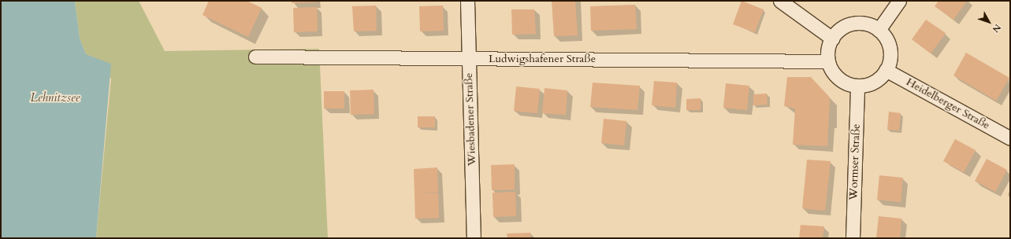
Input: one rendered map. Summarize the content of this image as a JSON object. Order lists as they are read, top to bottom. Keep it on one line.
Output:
{"streets":{"street":["Ludwigshafener Straße","Heidelberger Straße","Wiesbadener Straße","Wormser Straße"]},"crossings":[["Ludwigshafener Straße","Heidelberger Straße"],["Ludwigshafener Straße","Wiesbadener Straße"],["Ludwigshafener Straße","Wormser Straße"],["Heidelberger Straße","Wormser Straße"]],"water":["Lehnitzsee"],"north":"bottom right"}
